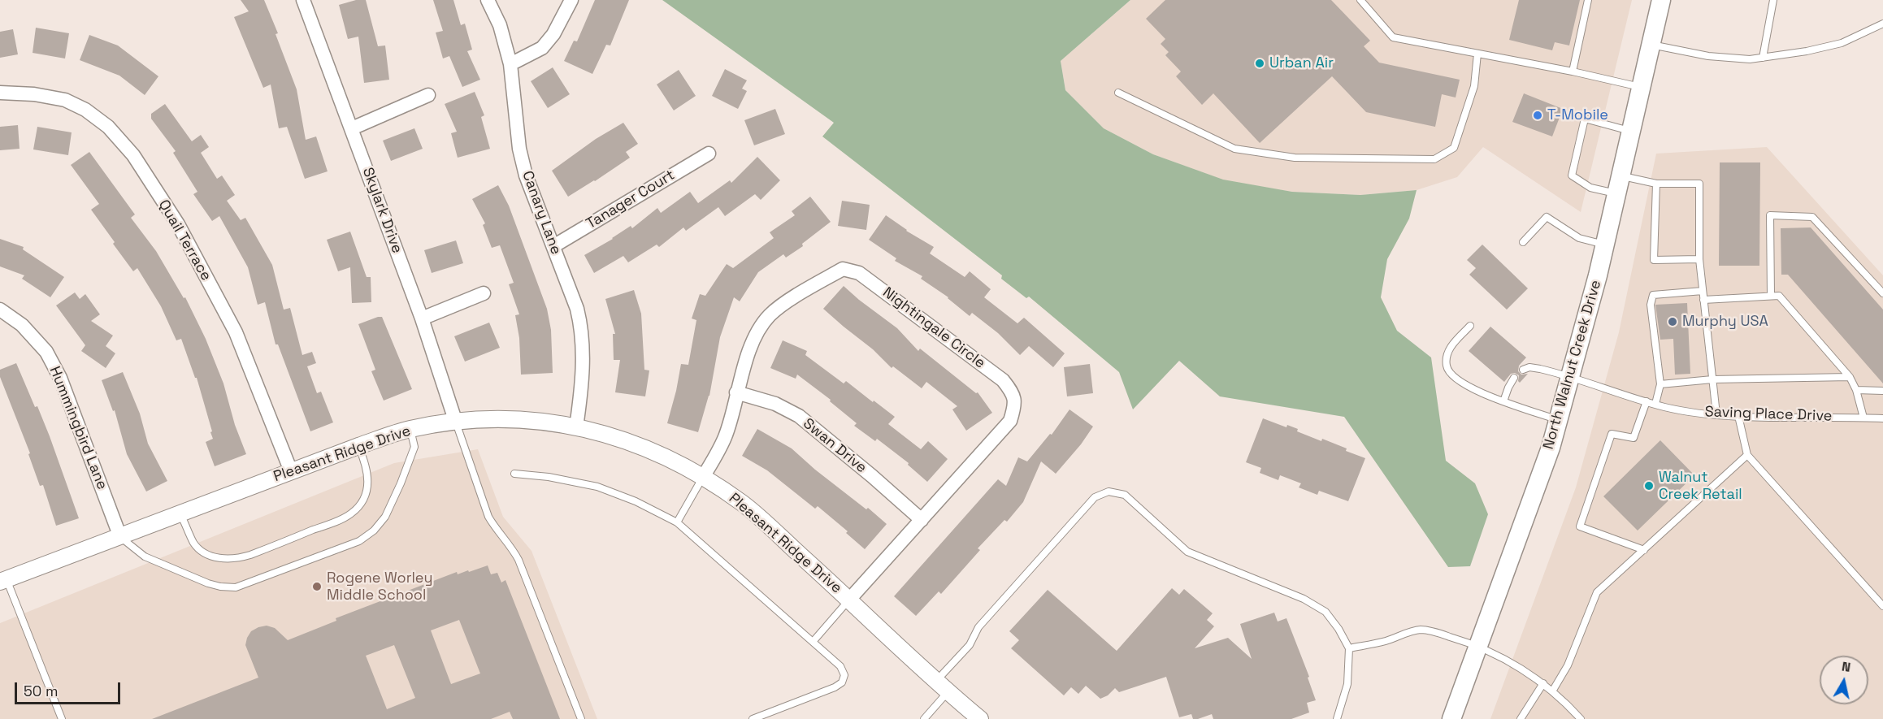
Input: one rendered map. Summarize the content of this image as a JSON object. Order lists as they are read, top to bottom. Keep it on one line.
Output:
{"streets":{"main road":["North Walnut Creek Drive"],"street":["Tanager Court","Skylark Drive","Canary Lane","Quail Terrace","Nightingale Circle","Hummingbird Lane","Swan Drive","Pleasant Ridge Drive"],"lane":["Saving Place Drive"]},"crossings":[["Tanager Court","Canary Lane"],["Skylark Drive","Pleasant Ridge Drive"],["Canary Lane","Pleasant Ridge Drive"],["Quail Terrace","Pleasant Ridge Drive"],["Nightingale Circle","Swan Drive"],["Nightingale Circle","Pleasant Ridge Drive"],["North Walnut Creek Drive","Saving Place Drive"],["Hummingbird Lane","Pleasant Ridge Drive"]],"places":["Urban Air","T-Mobile","Murphy USA","Walnut Creek Retail","Rogene Worley Middle School"],"scale_bar":"50 m","north":"top"}
